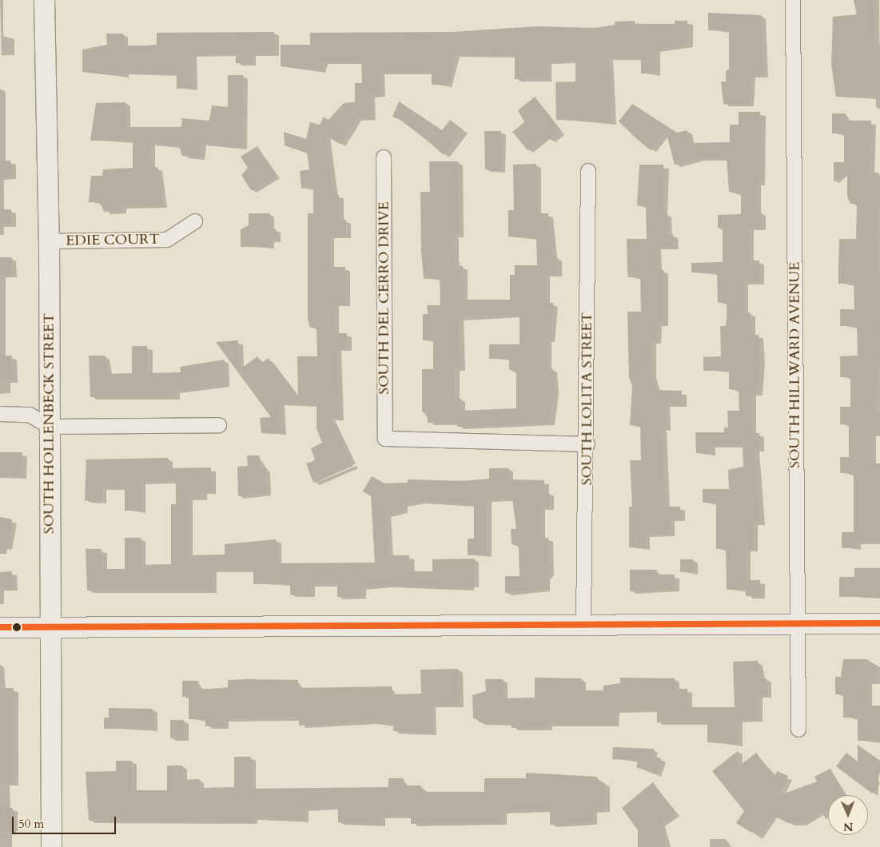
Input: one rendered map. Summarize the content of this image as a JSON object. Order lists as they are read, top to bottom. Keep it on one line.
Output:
{"streets":{"main road":["SOUTH HOLLENBECK STREET"],"street":["EDIE COURT","SOUTH DEL CERRO DRIVE","SOUTH HILLWARD AVENUE","SOUTH LOLITA STREET"]},"crossings":[["EDIE COURT","SOUTH HOLLENBECK STREET"],["SOUTH DEL CERRO DRIVE","SOUTH LOLITA STREET"]],"scale_bar":"50 m","north":"bottom"}
